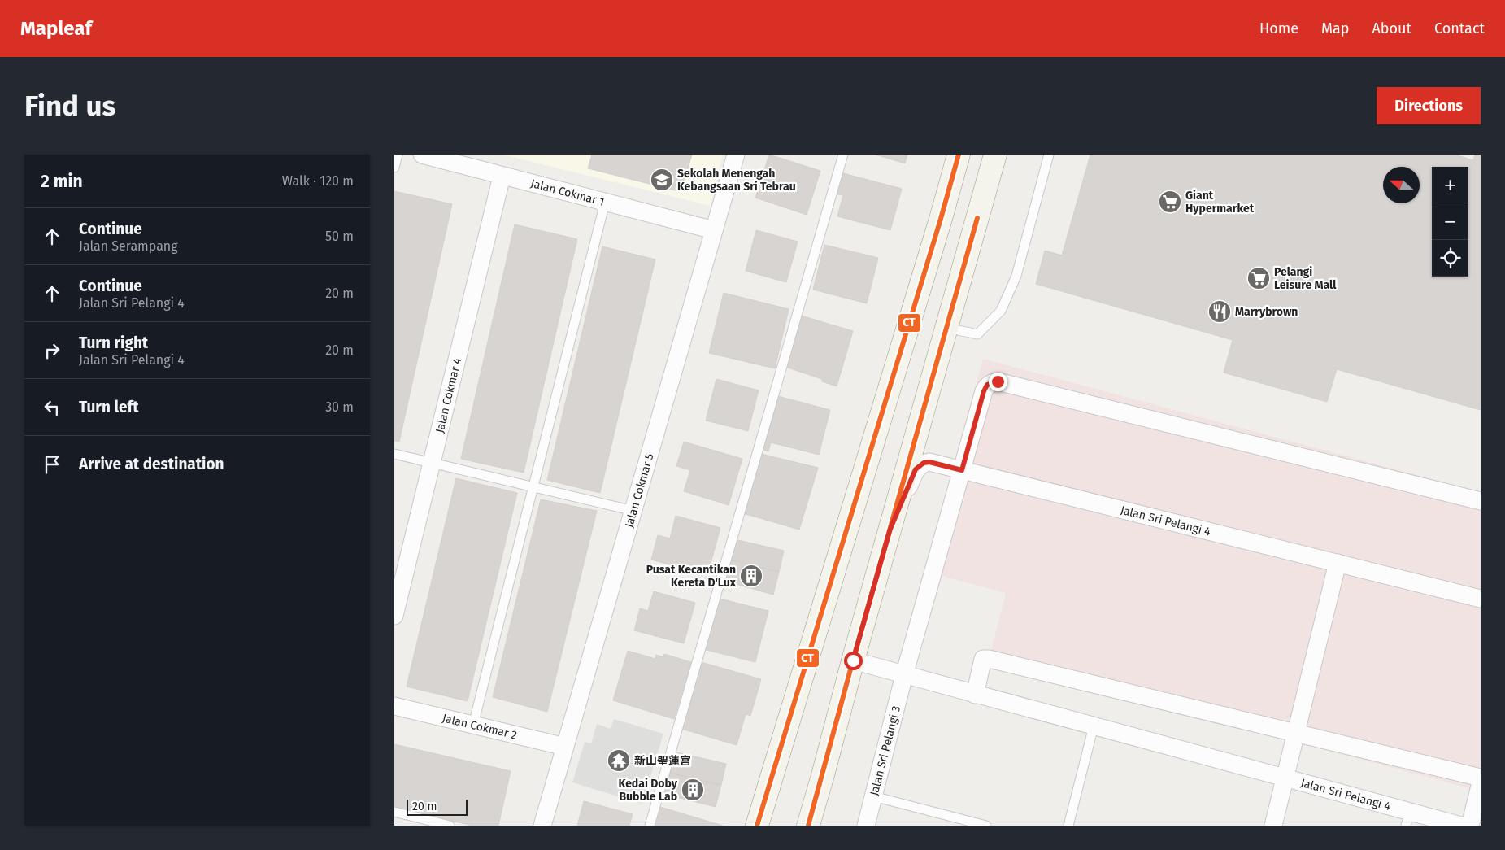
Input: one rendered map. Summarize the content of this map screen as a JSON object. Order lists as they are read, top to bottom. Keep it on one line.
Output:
{"streets":{"street":["Jalan Cokmar 1","Jalan Cokmar 4","Jalan Cokmar 5","Jalan Sri Pelangi 4","Jalan Cokmar 2","Jalan Sri Pelangi 3"]},"crossings":[["Jalan Cokmar 1","Jalan Cokmar 4"],["Jalan Cokmar 1","Jalan Cokmar 5"],["Jalan Cokmar 5","Jalan Cokmar 2"],["Jalan Sri Pelangi 4","Jalan Sri Pelangi 3"]],"places":{"school or university":["Sekolah Menengah Kebangsaan Sri Tebrau"],"supermarket":["Giant Hypermarket","Pelangi Leisure Mall"],"restaurant":["Marrybrown"],"building":["Pusat Kecantikan Kereta D'Lux","Kedai Doby Bubble Lab"],"temple":["新山聖蓮宫"]},"lines":["transit line CT"],"scale_bar":"20 m","north":"left","page":{"header":"Mapleaf","nav":["Home","Map","About","Contact"],"buttons":"Directions","title":"Find us","heading":["2 min","Walk · 120 m"],"map_buttons":["+","−"],"list":[["Continue","Jalan Serampang","50 m"],["Continue","Jalan Sri Pelangi 4","20 m"],["Turn right","Jalan Sri Pelangi 4","20 m"],["Turn left","30 m"],"Arrive at destination"],"scale":"20 m"}}
